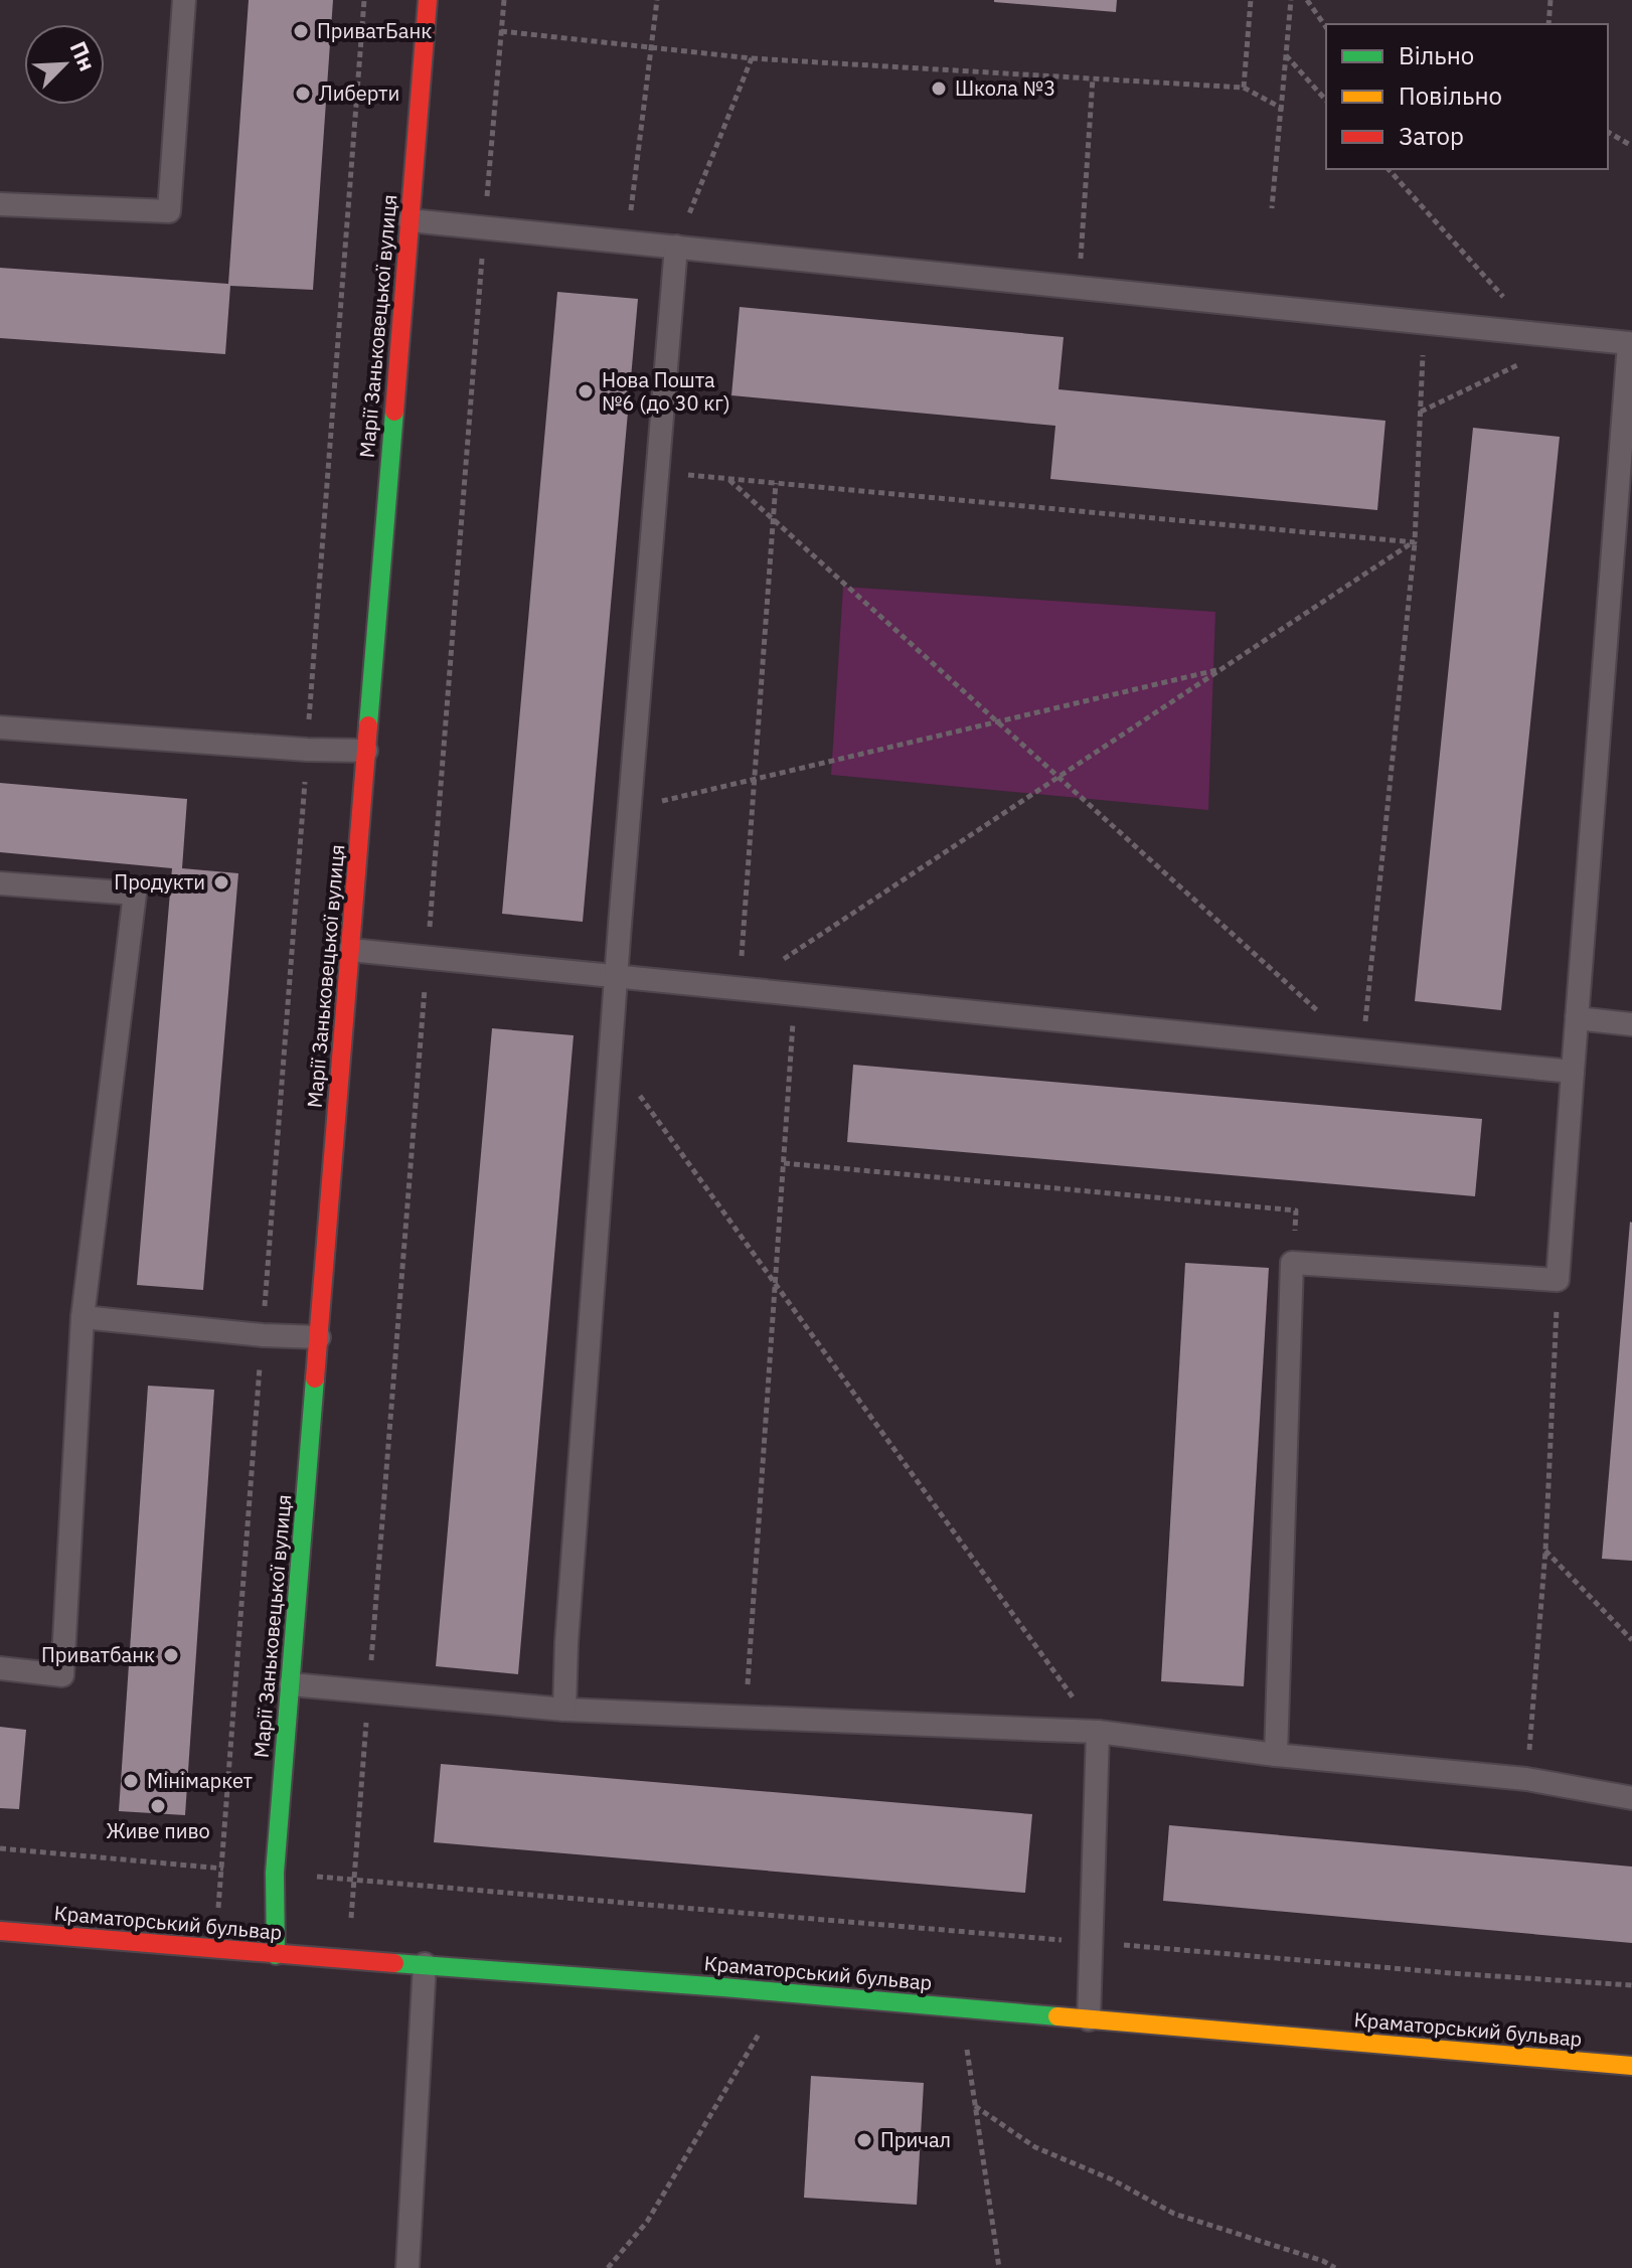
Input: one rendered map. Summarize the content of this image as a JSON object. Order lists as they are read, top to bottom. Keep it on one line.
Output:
{"streets":{"street":["Марії Заньковецької вулиця","Краматорський бульвар"]},"crossings":[["Марії Заньковецької вулиця","Краматорський бульвар"]],"places":["ПриватБанк","Школа №3","Либерти","Нова Пошта №6 (до 30 кг)","Продукти","Приватбанк","Мінімаркет","Живе пиво","Причал"],"legend":["Вільно","Повільно","Затор"],"north":"top right"}
